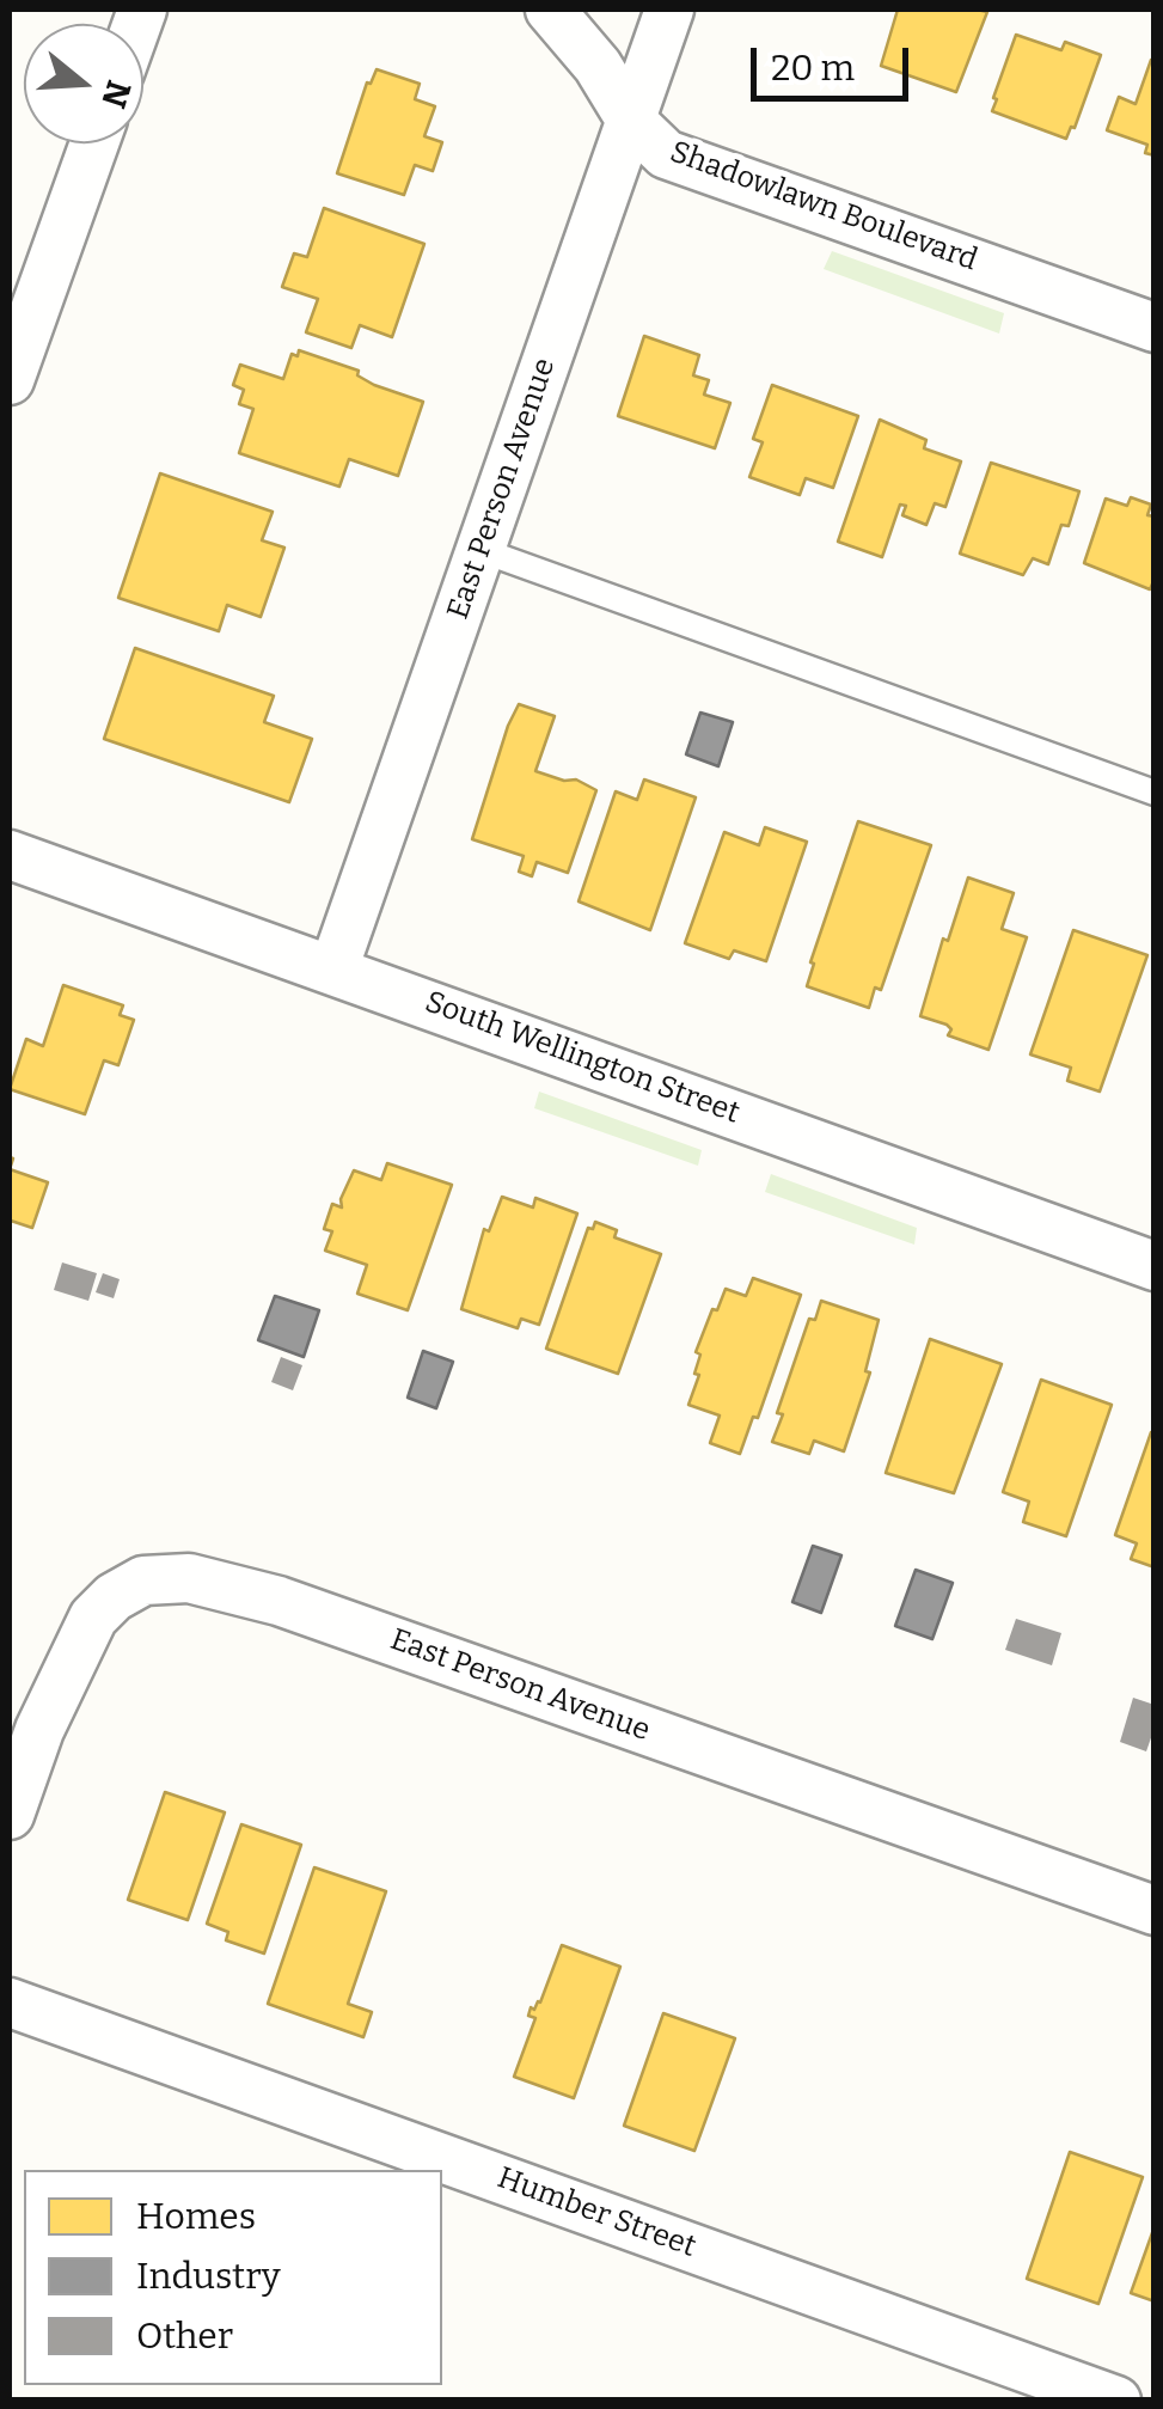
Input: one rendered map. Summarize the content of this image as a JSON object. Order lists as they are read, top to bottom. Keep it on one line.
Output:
{"streets":{"street":["Shadowlawn Boulevard","East Person Avenue","South Wellington Street","Humber Street"]},"crossings":[["Shadowlawn Boulevard","East Person Avenue"],["East Person Avenue","South Wellington Street"]],"legend":["Homes","Industry","Other"],"scale_bar":"20 m","north":"right"}
